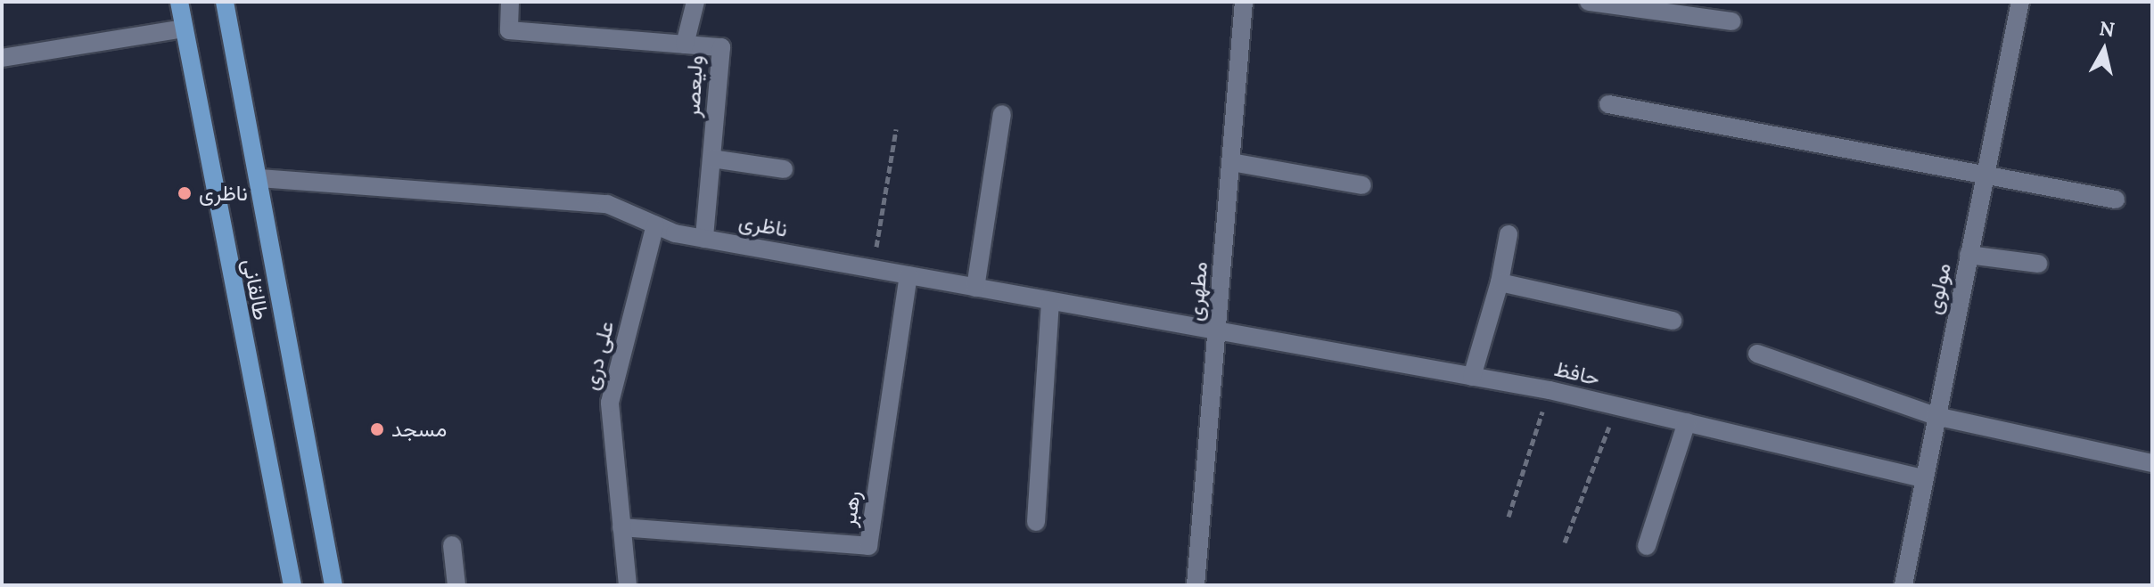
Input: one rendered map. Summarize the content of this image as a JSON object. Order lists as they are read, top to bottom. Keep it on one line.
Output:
{"streets":{"main road":["طالقانی"],"street":["ولیعصر","ناظری","مولوی","مطهری","علی دری","حافظ","رهبر"]},"crossings":[["ولیعصر","ناظری"],["ناظری","طالقانی"],["ناظری","مطهری"],["ناظری","علی دری"],["ناظری","حافظ"],["ناظری","رهبر"],["مولوی","حافظ"],["مطهری","حافظ"],["علی دری","رهبر"]],"places":["ناظری","مسجد"],"north":"top"}
